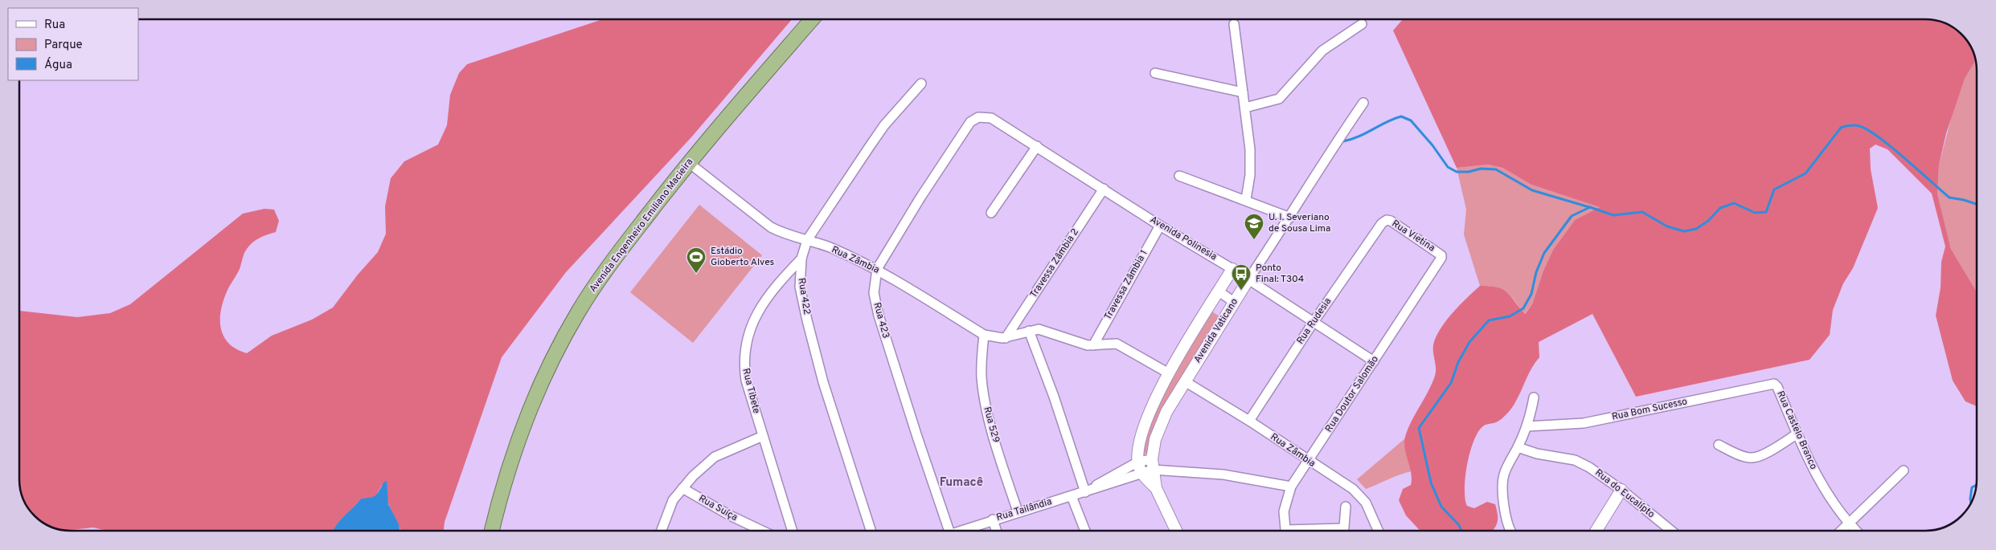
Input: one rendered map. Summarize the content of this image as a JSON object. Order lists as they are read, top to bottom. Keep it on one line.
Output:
{"streets":{"highway":["Avenida Engenheiro Emiliano Macieira"],"street":["Rua Vietina","Avenida Polinesia","Rua Zâmbia","Travessa Zâmbia 2","Travessa Zâmbia 1","Rua 422","Rua 423","Rua Rudesia","Avenida Vaticano","Rua Tibete","Rua Doutor Salomão","Rua Bom Sucesso","Rua 529","Rua Castelo Branco","Rua do Eucalípto","Rua Suíça","Rua Tailândia"]},"crossings":[["Avenida Engenheiro Emiliano Macieira","Rua Zâmbia"],["Rua Vietina","Rua Rudesia"],["Rua Vietina","Rua Doutor Salomão"],["Avenida Polinesia","Travessa Zâmbia 2"],["Avenida Polinesia","Travessa Zâmbia 1"],["Avenida Polinesia","Rua 423"],["Avenida Polinesia","Rua Rudesia"],["Avenida Polinesia","Avenida Vaticano"],["Avenida Polinesia","Rua Doutor Salomão"],["Rua Zâmbia","Travessa Zâmbia 2"],["Rua Zâmbia","Travessa Zâmbia 1"],["Rua Zâmbia","Rua 422"],["Rua Zâmbia","Rua 423"],["Rua Zâmbia","Rua Rudesia"],["Rua Zâmbia","Avenida Vaticano"],["Rua Zâmbia","Rua Doutor Salomão"],["Rua Zâmbia","Rua 529"],["Rua 422","Rua Tibete"],["Avenida Vaticano","Rua Tailândia"],["Rua Bom Sucesso","Rua Castelo Branco"],["Rua 529","Rua Tailândia"]],"districts":["Fumacê"],"places":{"school or university":["U. I. Severiano de Sousa Lima"],"sports":["Estádio Gioberto Alves"],"bus stop":["Ponto Final: T304"]},"legend":["Rua","Parque","Água"]}
